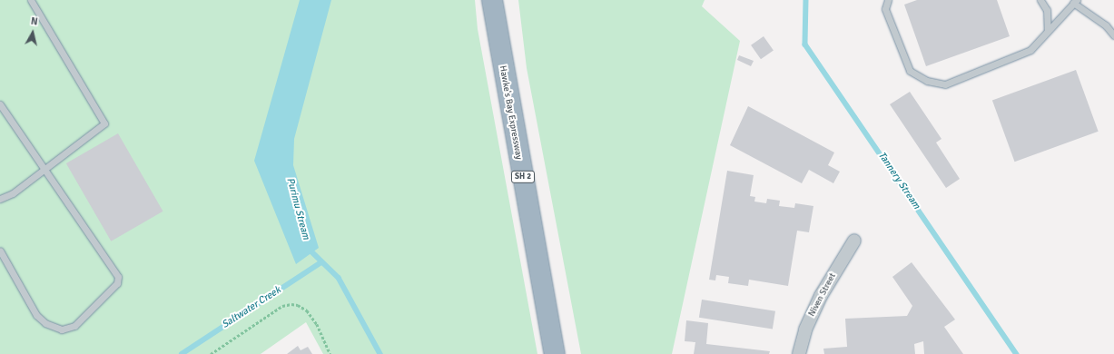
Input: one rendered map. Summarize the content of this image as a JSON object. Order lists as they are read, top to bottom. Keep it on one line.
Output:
{"streets":{"highway":["Hawke's Bay Expressway","SH 2"],"street":["Niven Street"]},"water":["Tannery Stream","Purimu Stream","Saltwater Creek"],"north":"top"}
